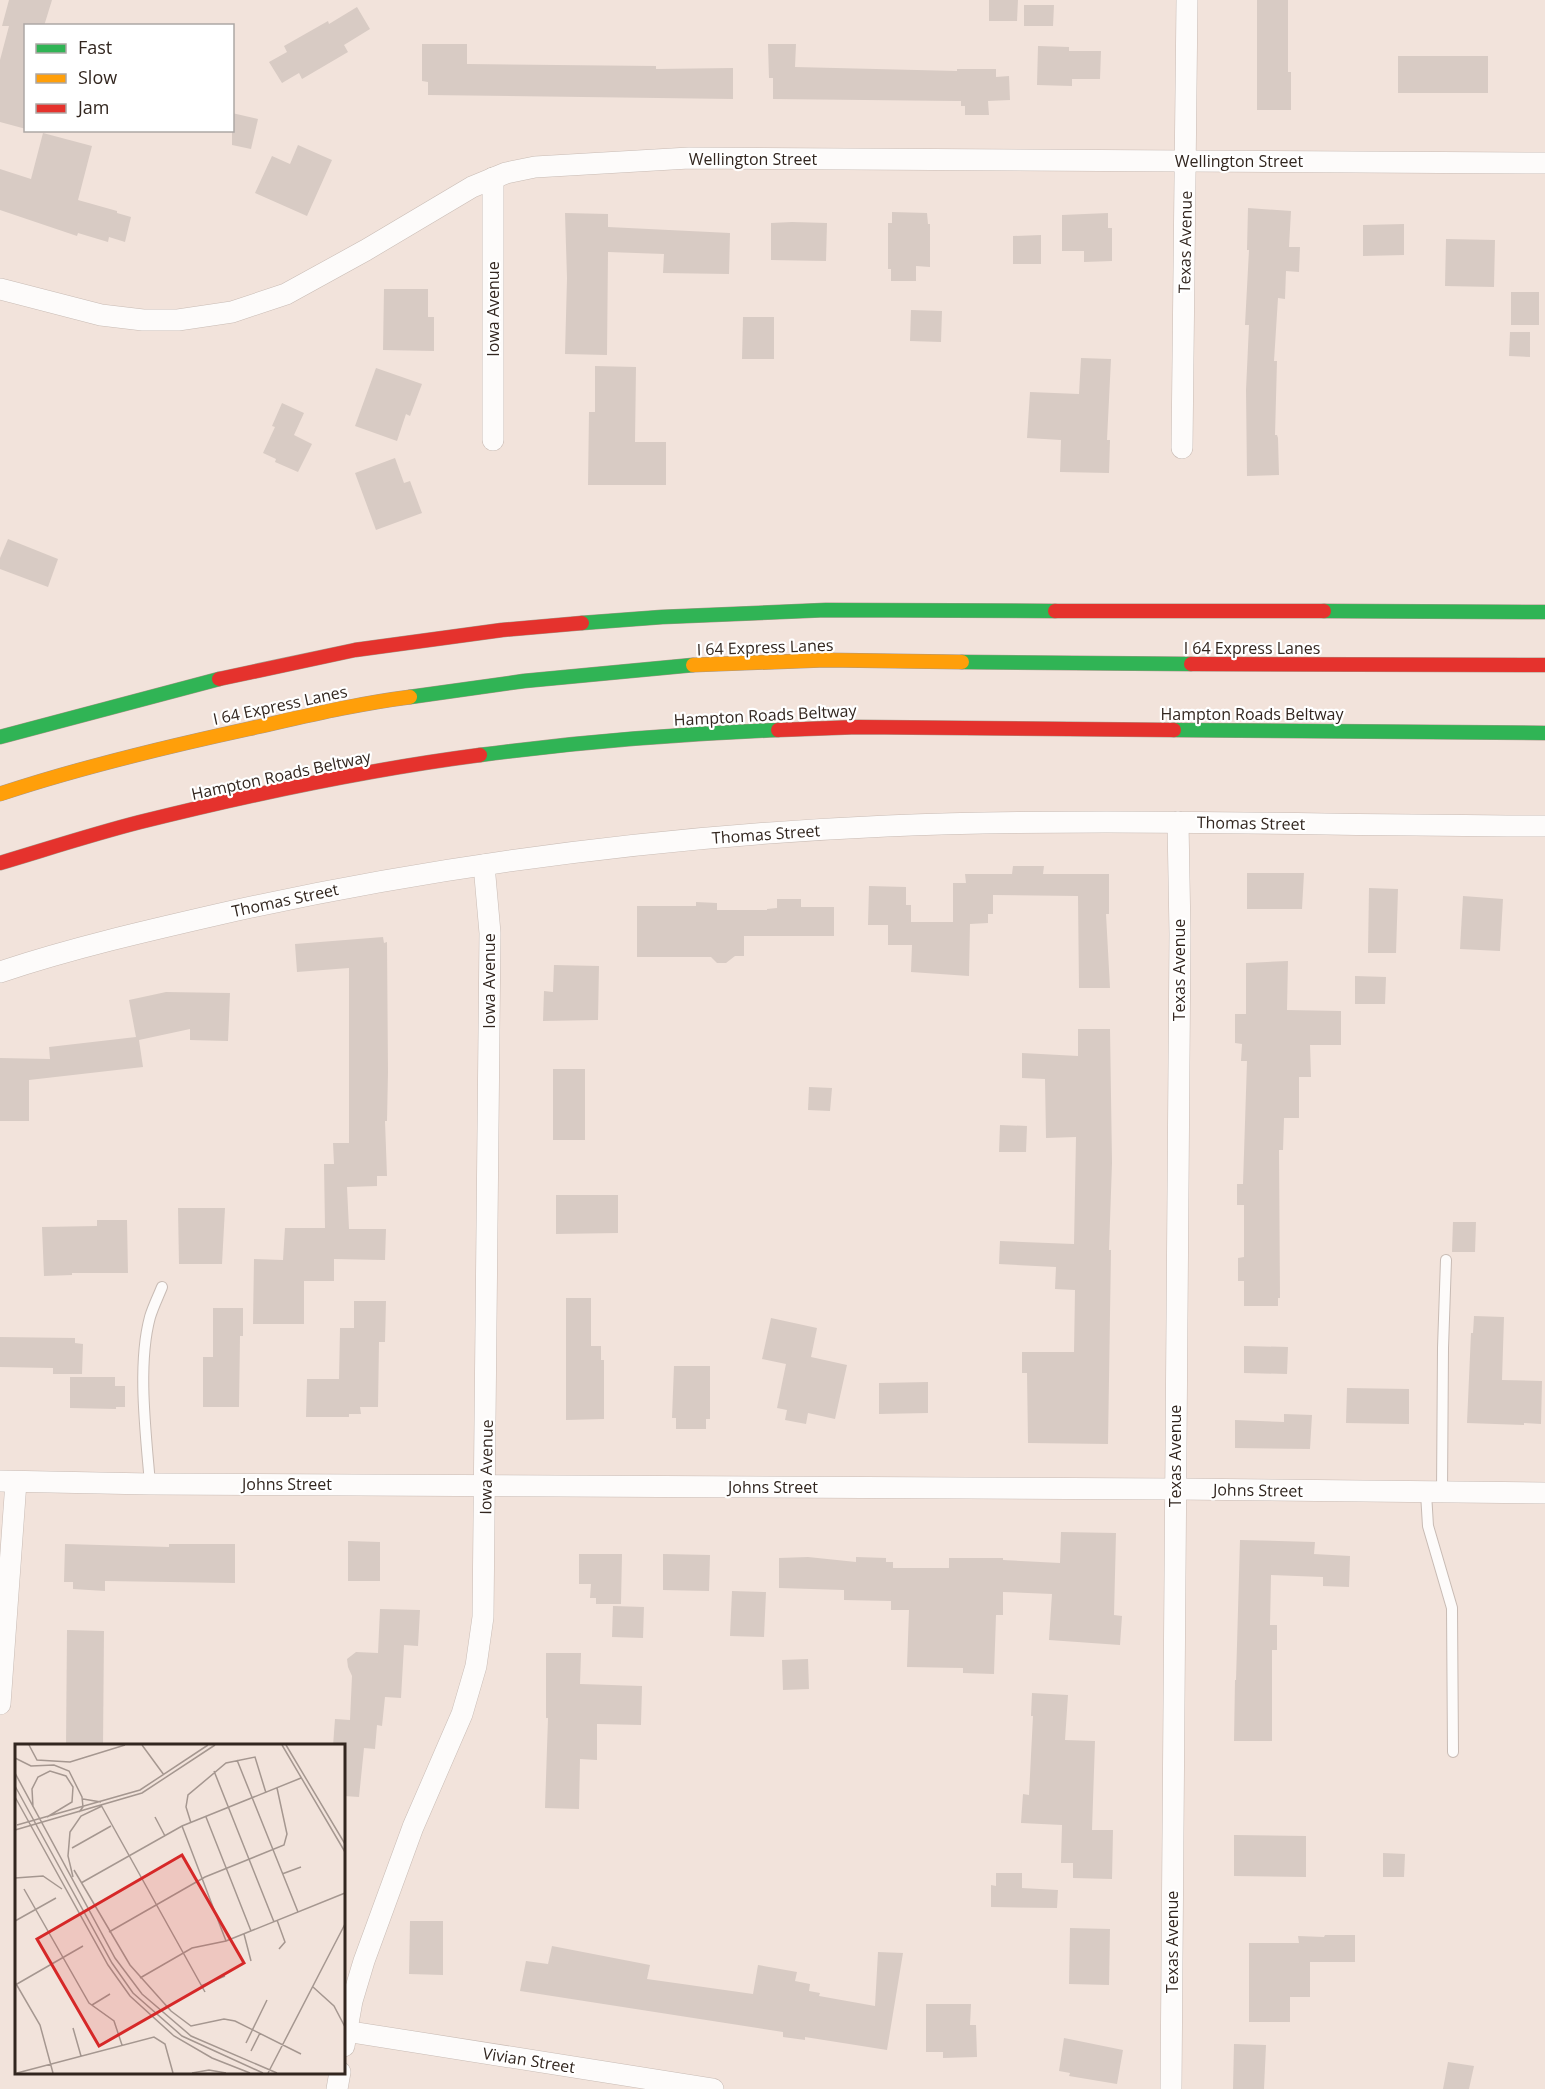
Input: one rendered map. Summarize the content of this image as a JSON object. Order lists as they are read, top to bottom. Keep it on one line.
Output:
{"streets":{"highway":["I 64 Express Lanes","Hampton Roads Beltway"],"street":["Wellington Street","Texas Avenue","Iowa Avenue","Thomas Street","Johns Street","Vivian Street"]},"crossings":[["Wellington Street","Texas Avenue"],["Wellington Street","Iowa Avenue"],["Texas Avenue","Thomas Street"],["Texas Avenue","Johns Street"],["Iowa Avenue","Thomas Street"],["Iowa Avenue","Johns Street"]],"legend":["Fast","Slow","Jam"]}
